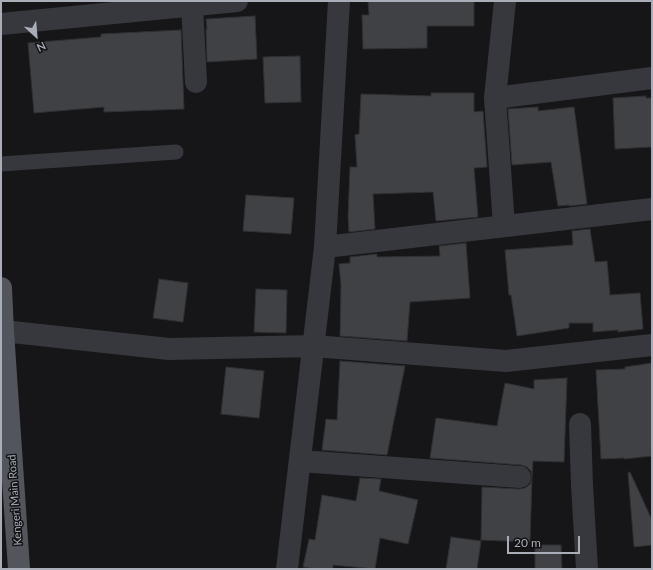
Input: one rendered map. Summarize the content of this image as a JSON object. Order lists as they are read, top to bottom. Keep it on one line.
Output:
{"streets":{"main road":["Kengeri Main Road"]},"scale_bar":"20 m","north":"bottom right"}
